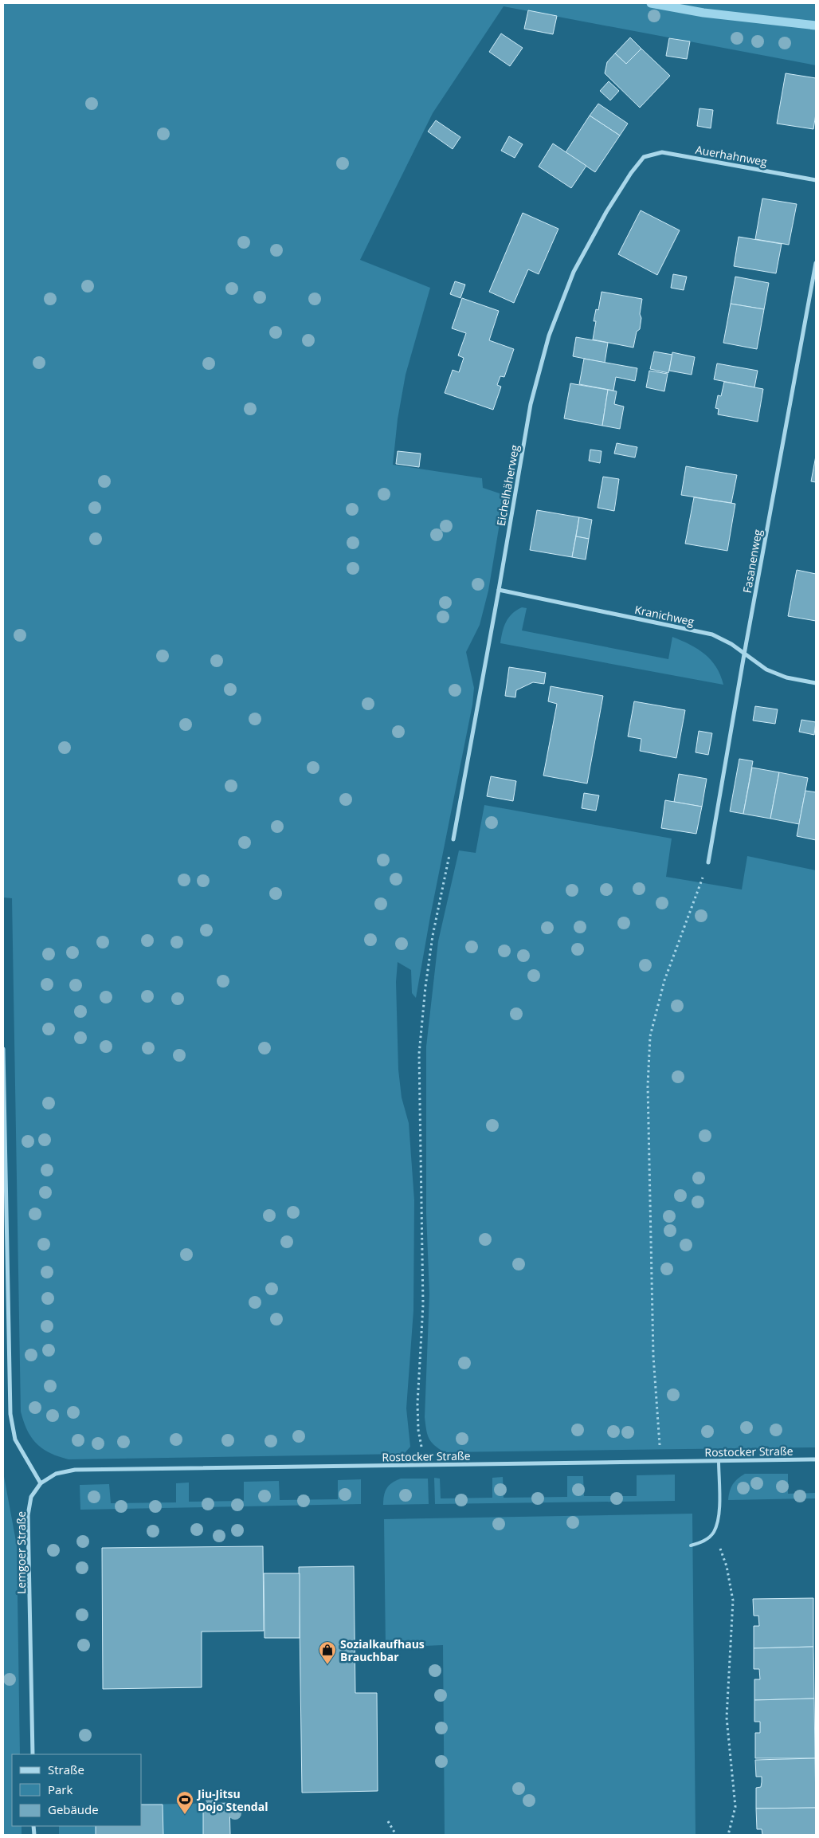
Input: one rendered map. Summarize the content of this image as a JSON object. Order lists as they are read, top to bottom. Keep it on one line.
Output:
{"streets":{"street":["Auerhahnweg","Eichelhäherweg","Fasanenweg","Kranichweg","Rostocker Straße","Lemgoer Straße"]},"crossings":[["Auerhahnweg","Eichelhäherweg"],["Eichelhäherweg","Kranichweg"],["Fasanenweg","Kranichweg"],["Rostocker Straße","Lemgoer Straße"]],"places":{"shop":["Sozialkaufhaus Brauchbar"],"sports":["Jiu-Jitsu Dojo Stendal"]},"legend":["Straße","Park","Gebäude"]}
